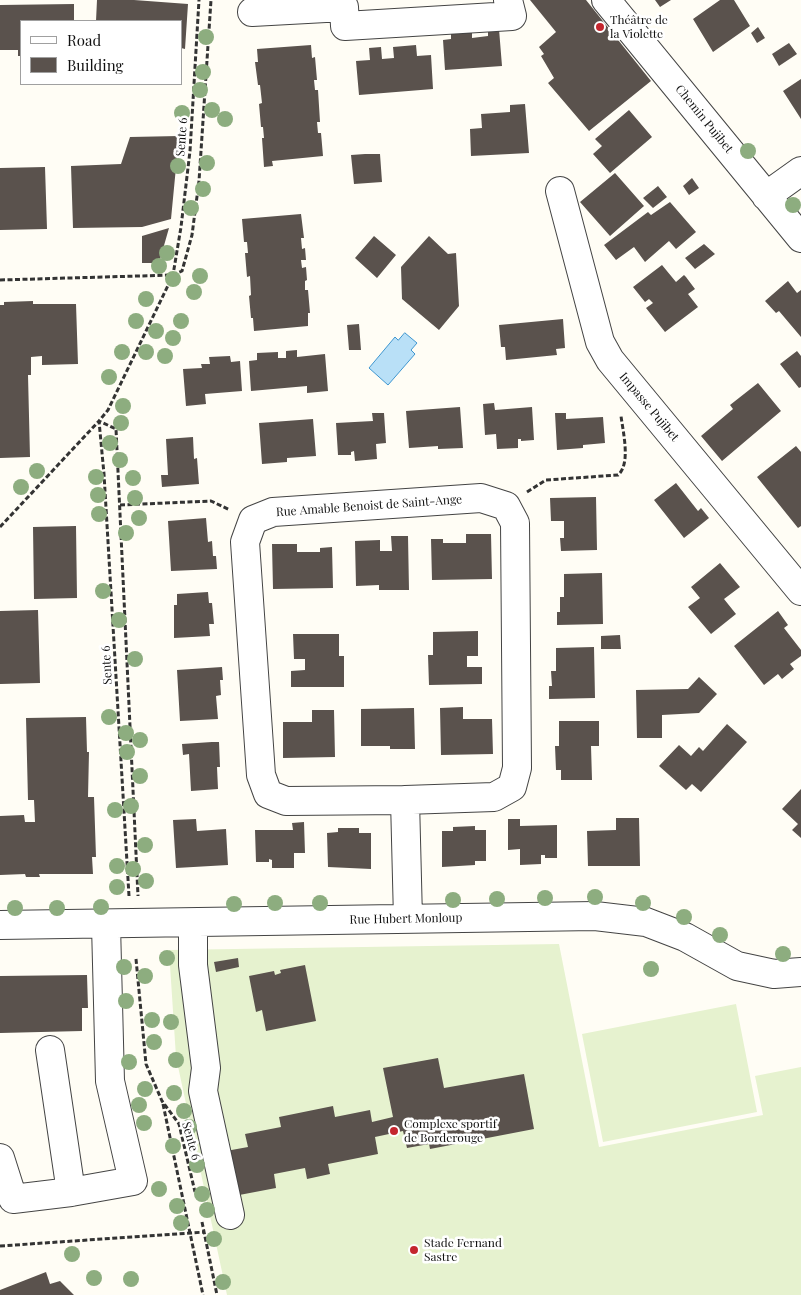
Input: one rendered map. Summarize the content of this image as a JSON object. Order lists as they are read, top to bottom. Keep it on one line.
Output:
{"streets":{"street":["Chemin Pujibet","Impasse Pujibet","Rue Amable Benoist de Saint-Ange","Rue Hubert Monloup"],"path":["Sente 6"]},"places":["Théâtre de la Violette","Complexe sportif de Borderouge","Stade Fernand Sastre"],"legend":["Road","Building"]}
